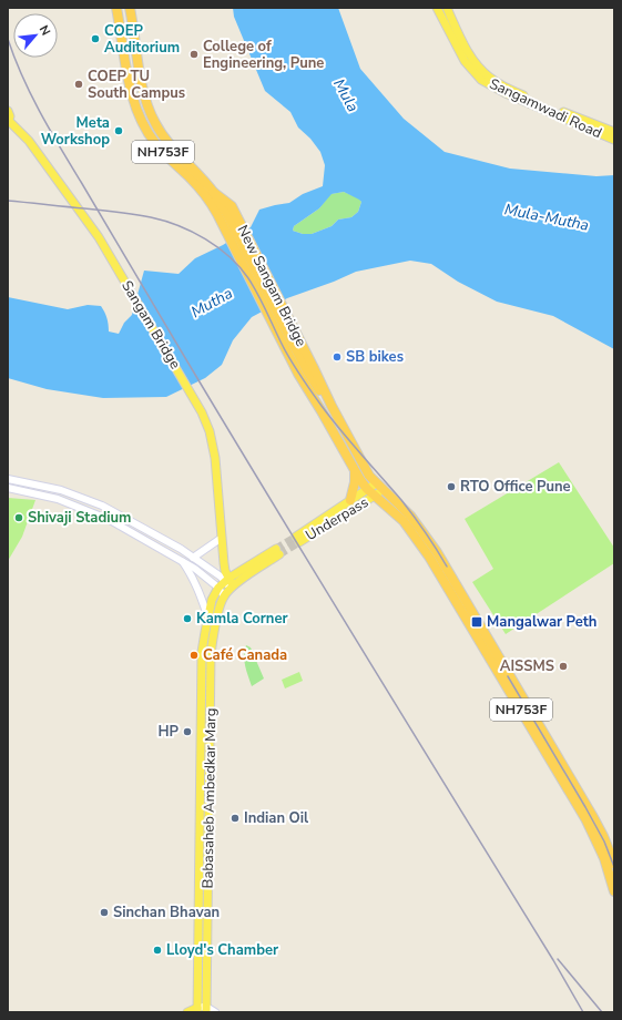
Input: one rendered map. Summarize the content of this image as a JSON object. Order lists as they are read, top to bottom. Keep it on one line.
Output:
{"streets":{"highway":["NH753F","New Sangam Bridge"],"main road":["Sangamwadi Road","Sangam Bridge","Underpass","Babasaheb Ambedkar Marg"]},"crossings":[["NH753F","New Sangam Bridge"],["NH753F","Underpass"],["Sangam Bridge","Babasaheb Ambedkar Marg"]],"water":["Mula","Mula-Mutha","Mutha"],"places":{"other":["COEP Auditorium","College of Engineering, Pune","COEP TU South Campus","Meta Workshop","SB bikes","RTO Office Pune","Shivaji Stadium","Kamla Corner","Café Canada","AISSMS","HP","Indian Oil","Sinchan Bhavan","Lloyd's Chamber"],"transit":["Mangalwar Peth"]},"north":"top right"}
